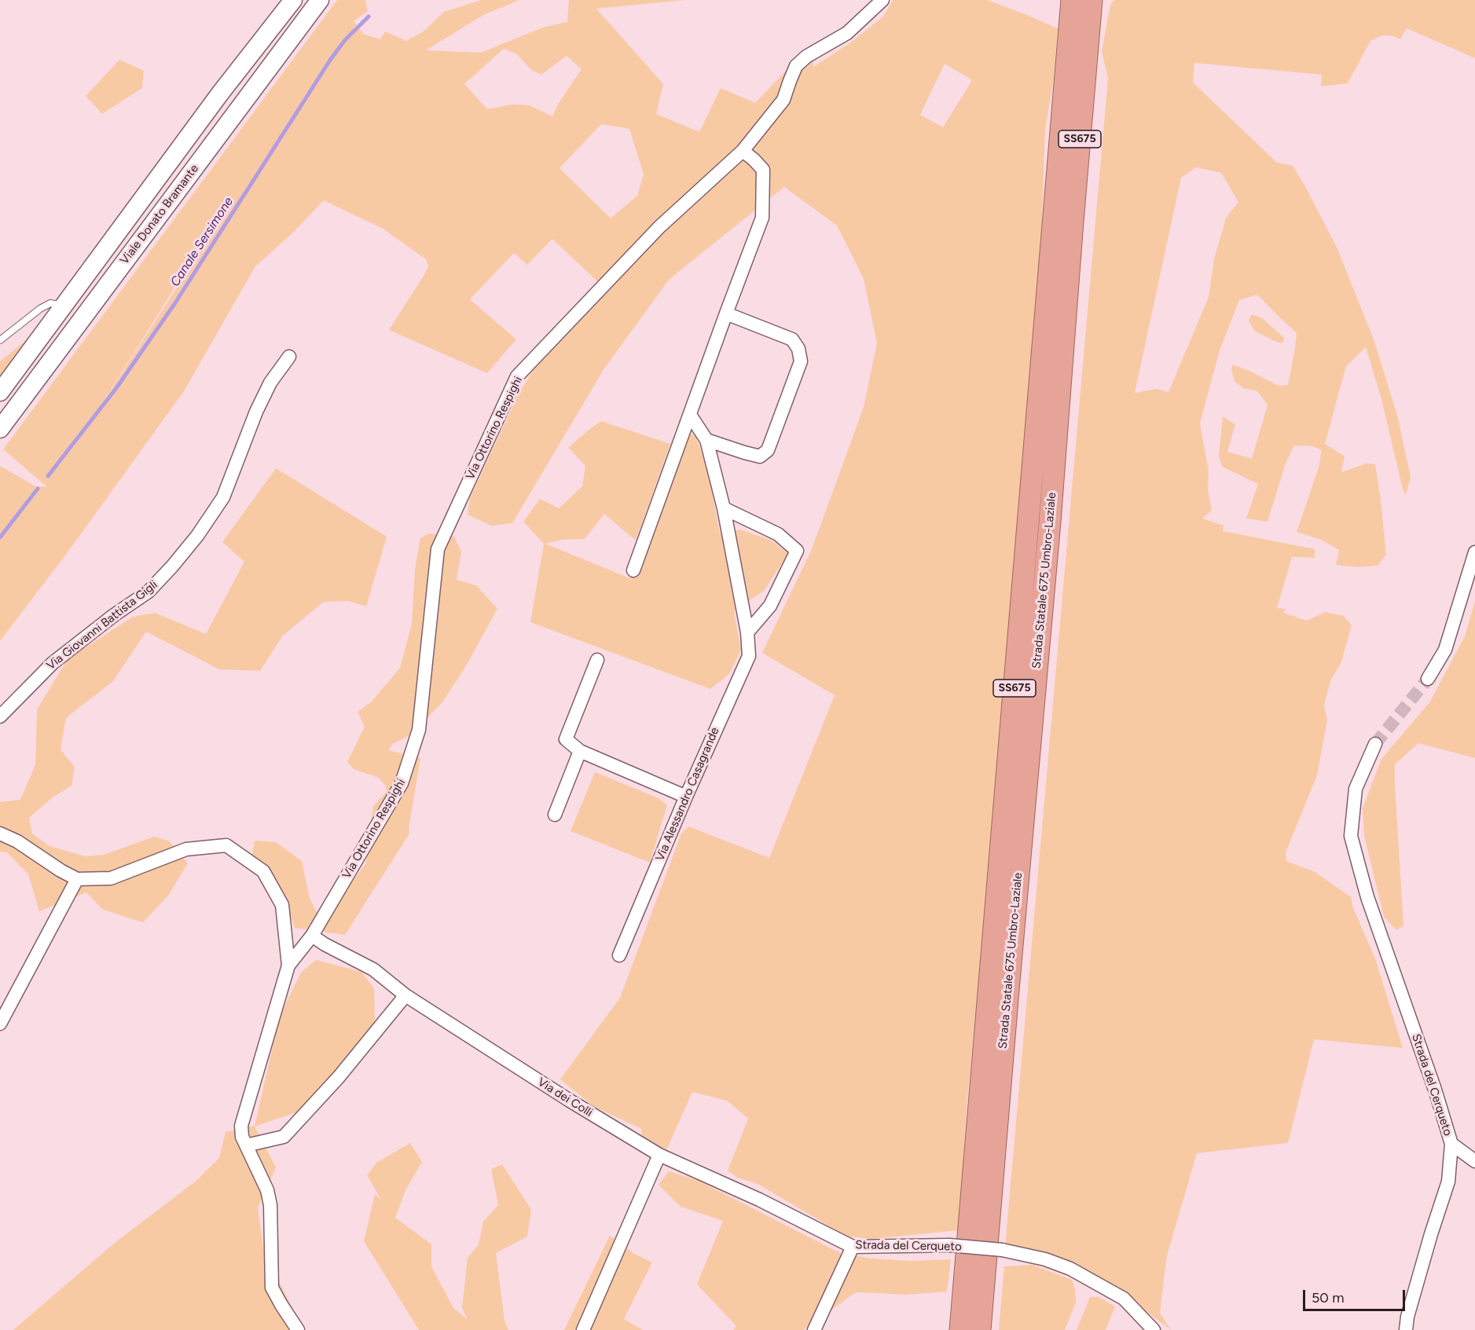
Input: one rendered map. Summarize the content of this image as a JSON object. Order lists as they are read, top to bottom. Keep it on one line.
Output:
{"streets":{"highway":["SS675","Strada Statale 675 Umbro-Laziale"],"main road":["Viale Donato Bramante"],"street":["Via Ottorino Respighi","Via Giovanni Battista Gigli","Via Alessandro Casagrande","Strada del Cerqueto","Via dei Colli"]},"crossings":[["Via Ottorino Respighi","Via dei Colli"],["Strada del Cerqueto","Via dei Colli"]],"water":["Canale Sersimone"],"scale_bar":"50 m"}
